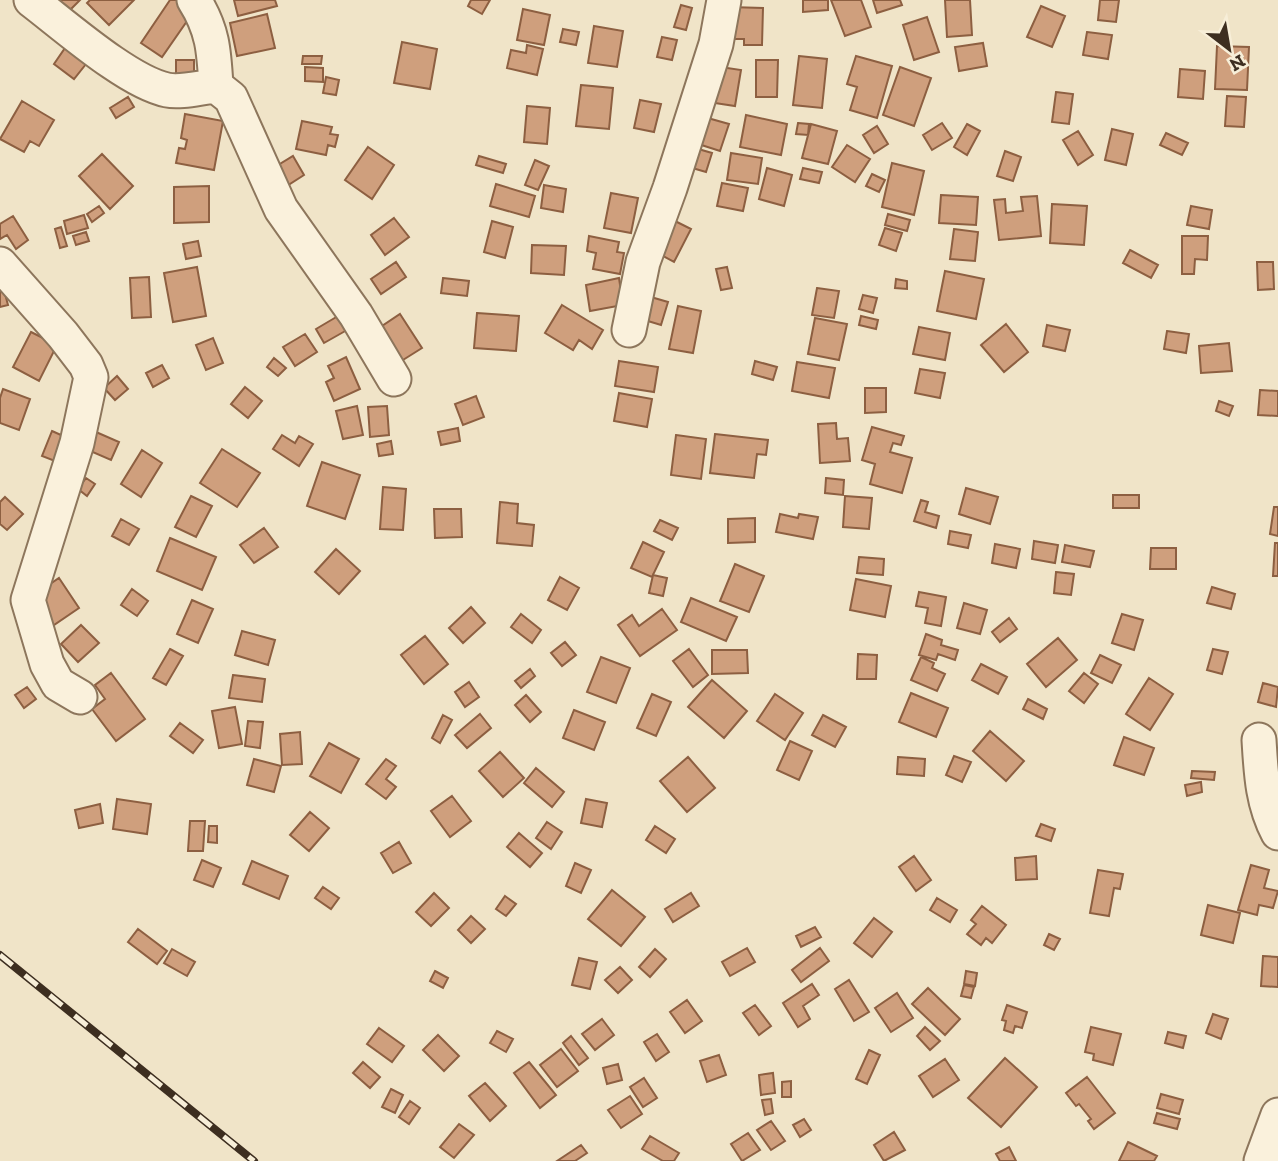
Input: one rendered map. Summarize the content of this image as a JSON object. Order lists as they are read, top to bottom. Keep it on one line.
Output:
{"north":"bottom right"}
